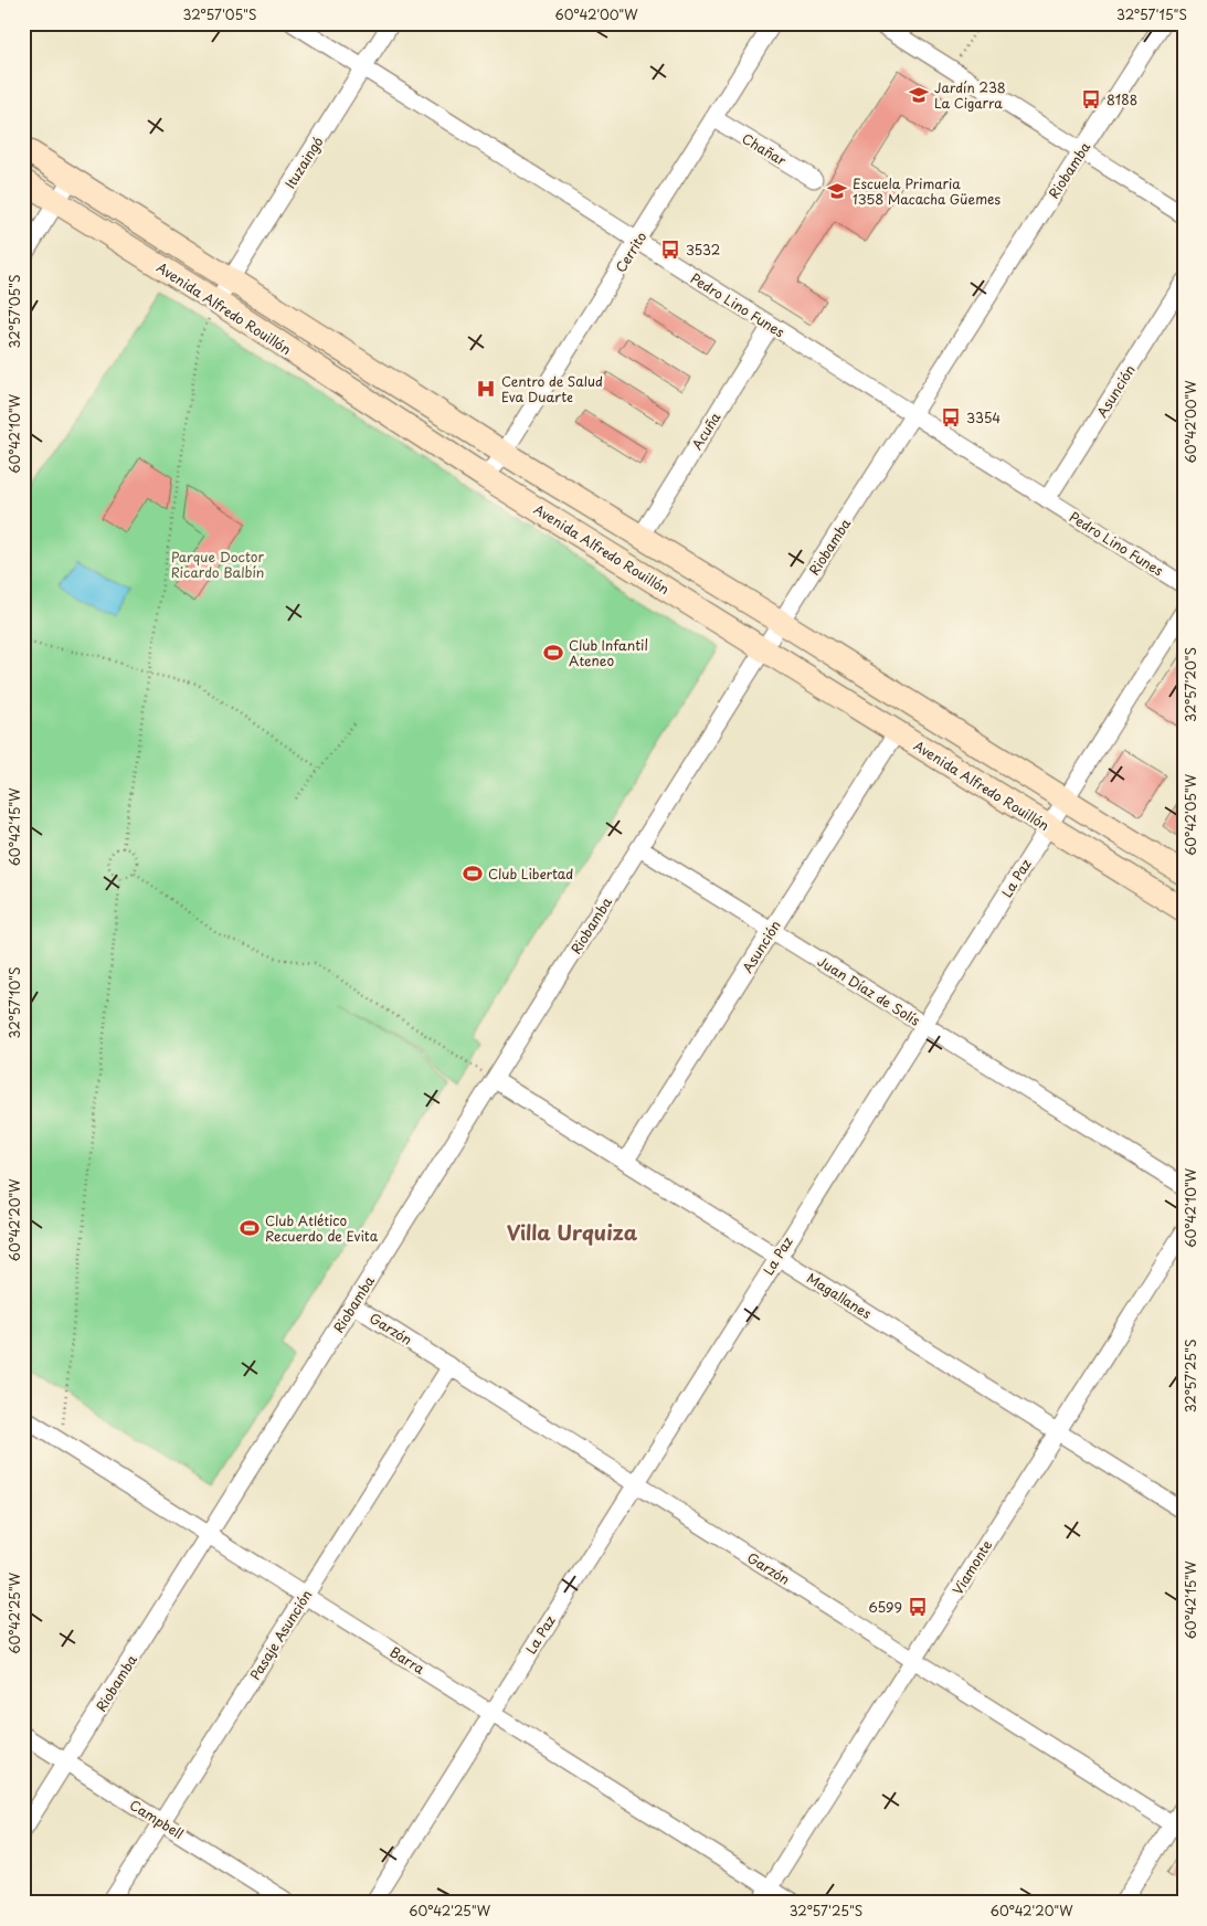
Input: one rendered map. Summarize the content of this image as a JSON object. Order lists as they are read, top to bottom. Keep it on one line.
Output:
{"streets":{"street":["Chañar","Ituzaingó","Riobamba","Cerrito","Pedro Lino Funes","Avenida Alfredo Rouillón","Asunción","Acuña","La Paz","Juan Díaz de Solís","Magallanes","Garzón","Viamonte","Pasaje Asunción","Barra","Campbell"]},"crossings":[["Chañar","Cerrito"],["Ituzaingó","Pedro Lino Funes"],["Ituzaingó","Avenida Alfredo Rouillón"],["Riobamba","Pedro Lino Funes"],["Riobamba","Avenida Alfredo Rouillón"],["Riobamba","Juan Díaz de Solís"],["Riobamba","Magallanes"],["Riobamba","Garzón"],["Riobamba","Barra"],["Riobamba","Campbell"],["Cerrito","Pedro Lino Funes"],["Cerrito","Avenida Alfredo Rouillón"],["Pedro Lino Funes","Asunción"],["Pedro Lino Funes","Acuña"],["Avenida Alfredo Rouillón","Asunción"],["Avenida Alfredo Rouillón","Acuña"],["Avenida Alfredo Rouillón","La Paz"],["Asunción","Juan Díaz de Solís"],["Asunción","Magallanes"],["La Paz","Juan Díaz de Solís"],["La Paz","Magallanes"],["La Paz","Garzón"],["La Paz","Barra"],["Magallanes","Viamonte"],["Garzón","Viamonte"],["Garzón","Pasaje Asunción"],["Viamonte","Barra"],["Pasaje Asunción","Barra"],["Pasaje Asunción","Campbell"]],"districts":["Villa Urquiza"],"parks":["Parque Doctor Ricardo Balbín"],"places":{"school or university":["Jardín 238 La Cigarra","Escuela Primaria 1358 Macacha Güemes"],"bus stop":["8188","3532","3354","6599"],"hospital":["Centro de Salud Eva Duarte"],"sports":["Club Infantil Ateneo","Club Libertad","Club Atlético Recuerdo de Evita"]},"coordinates":["32°57'05\"S","60°42'00\"W","32°57'15\"S","60°42'10\"W","32°57'20\"S","60°42'05\"W","60°42'15\"W","32°57'10\"S","60°42'20\"W","32°57'25\"S","60°42'25\"W"]}
